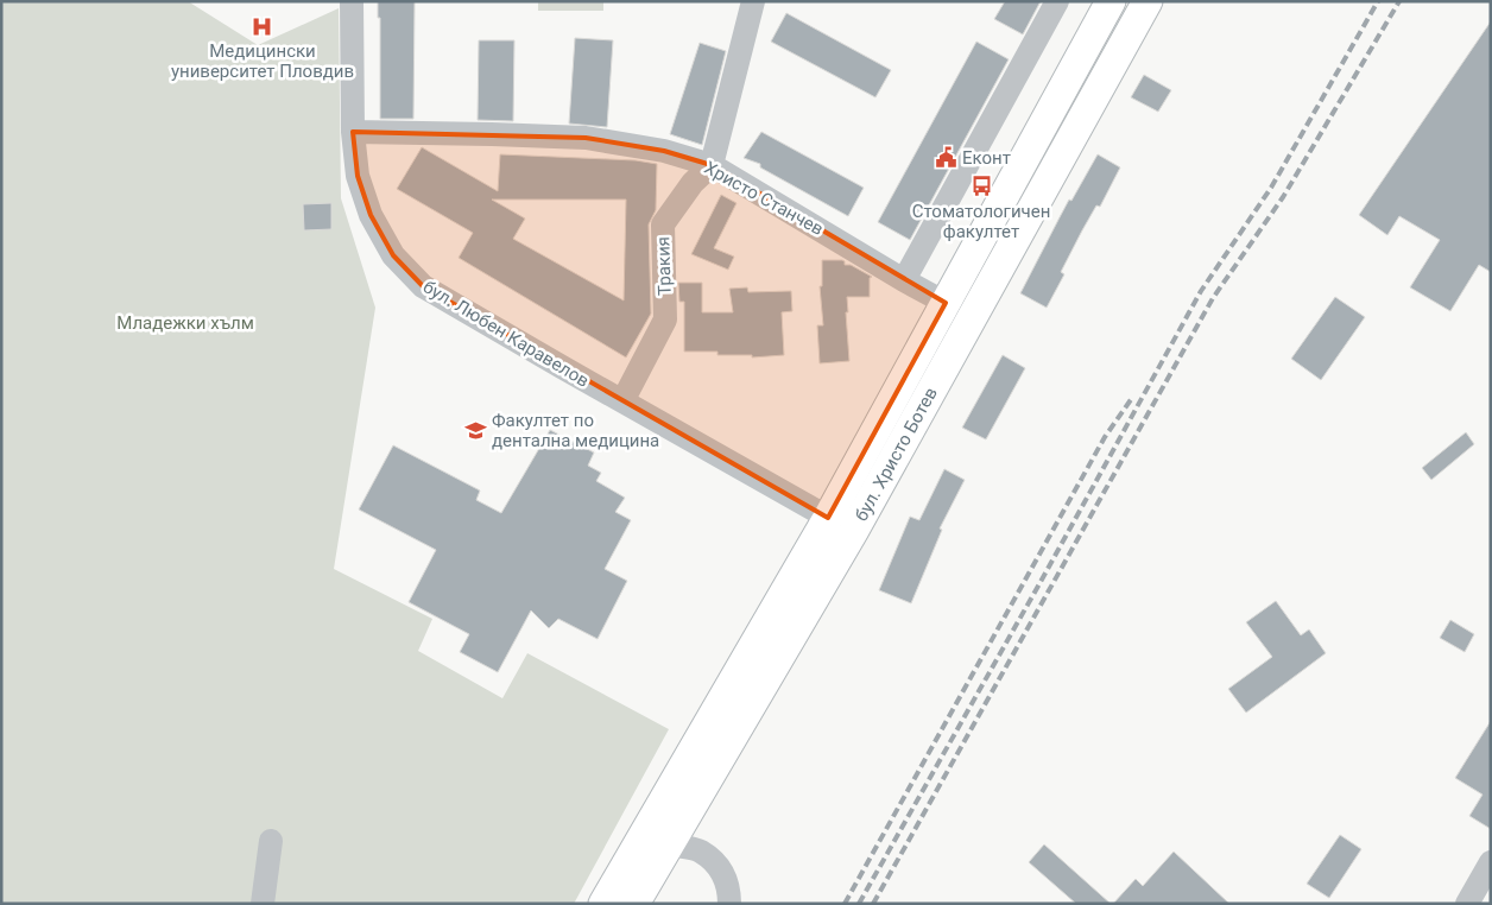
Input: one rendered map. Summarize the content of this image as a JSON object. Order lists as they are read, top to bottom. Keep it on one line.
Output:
{"streets":{"main road":["бул. Христо Ботев"],"street":["Христо Станчев","Тракия","бул. Любен Каравелов"]},"crossings":[["Христо Станчев","Тракия"],["Христо Станчев","бул. Любен Каравелов"],["Христо Станчев","бул. Христо Ботев"],["Тракия","бул. Любен Каравелов"],["бул. Любен Каравелов","бул. Христо Ботев"]],"parks":["Младежки хълм"],"places":{"hospital":["Медицински университет Пловдив"],"public building":["Еконт"],"bus stop":["Стоматологичен факултет"],"school or university":["Факултет по дентална медицина"]}}
